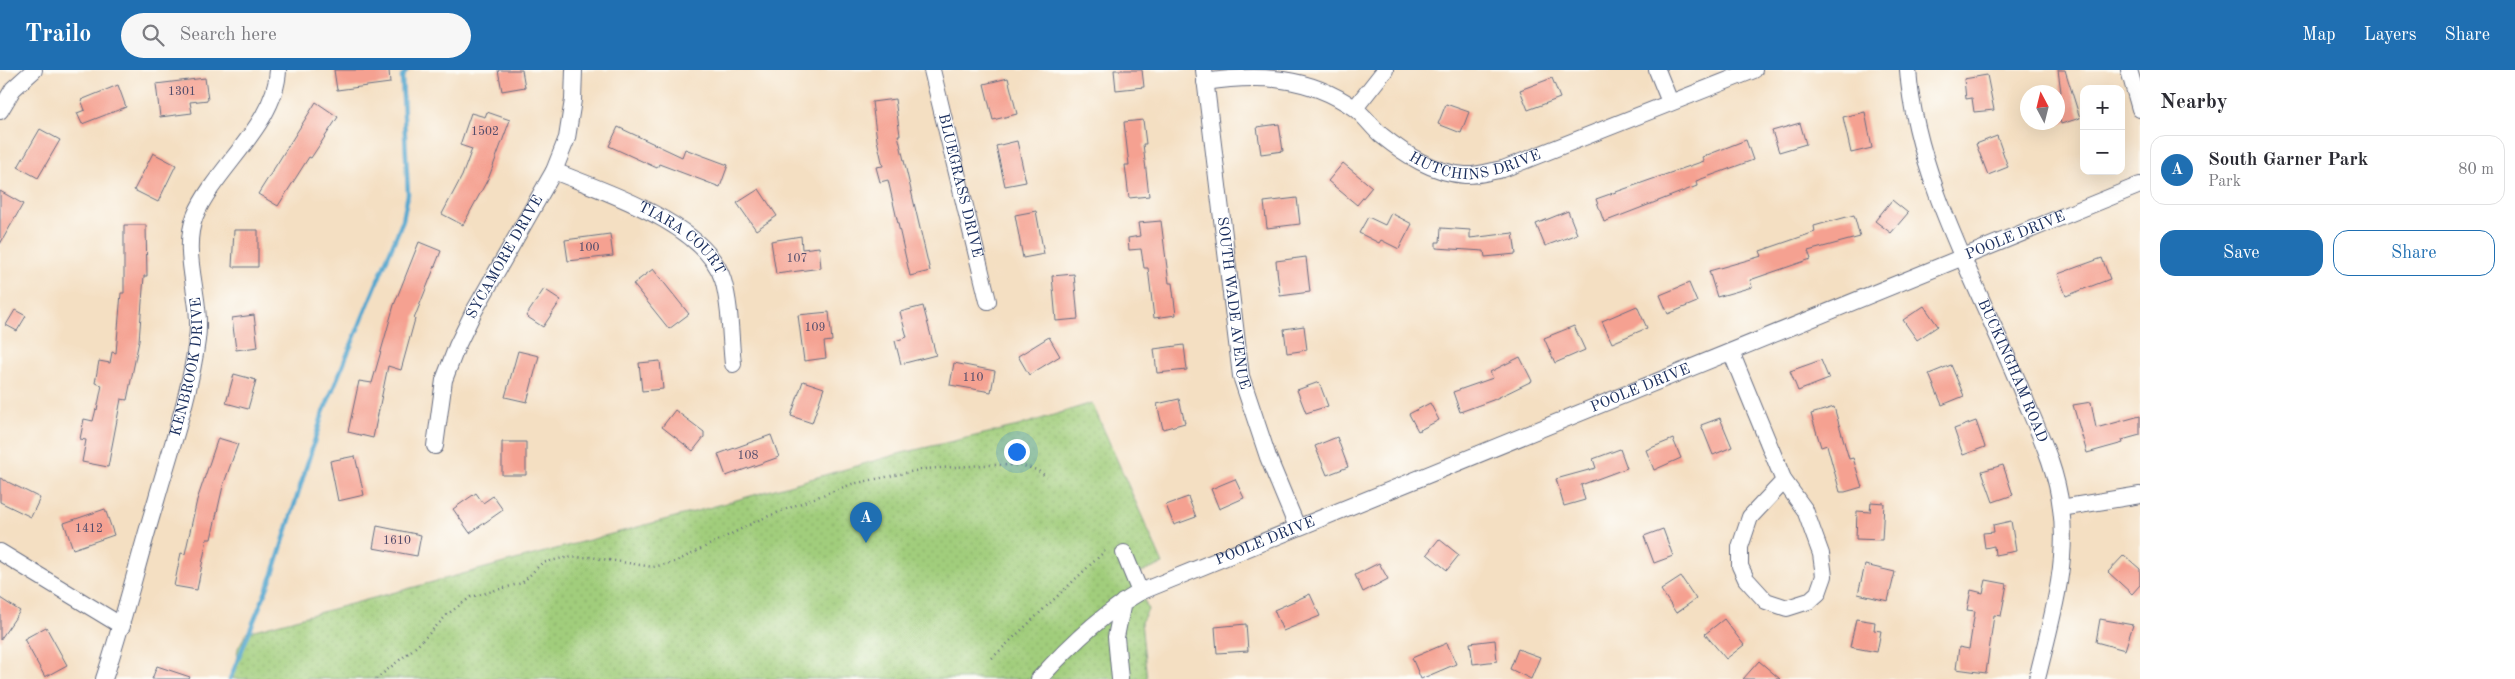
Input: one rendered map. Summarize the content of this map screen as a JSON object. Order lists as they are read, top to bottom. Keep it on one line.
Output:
{"streets":{"street":["HUTCHINS DRIVE","BLUEGRASS DRIVE","POOLE DRIVE","TIARA COURT","SYCAMORE DRIVE","SOUTH WADE AVENUE","KENBROOK DRIVE","BUCKINGHAM ROAD"]},"crossings":[["HUTCHINS DRIVE","SOUTH WADE AVENUE"],["POOLE DRIVE","SOUTH WADE AVENUE"],["POOLE DRIVE","BUCKINGHAM ROAD"],["TIARA COURT","SYCAMORE DRIVE"]],"house_numbers":["1301","1502","100","107","109","110","108","1412","1610"],"north":"top","page":{"header":"Trailo","search":"Search here","nav":["Map","Layers","Share"],"heading":"Nearby","map_buttons":["+","−"],"list":[{"mark":"A","name":"South Garner Park","note":"Park","value":"80 m"}],"buttons":["Save","Share"],"pins":"A"}}
